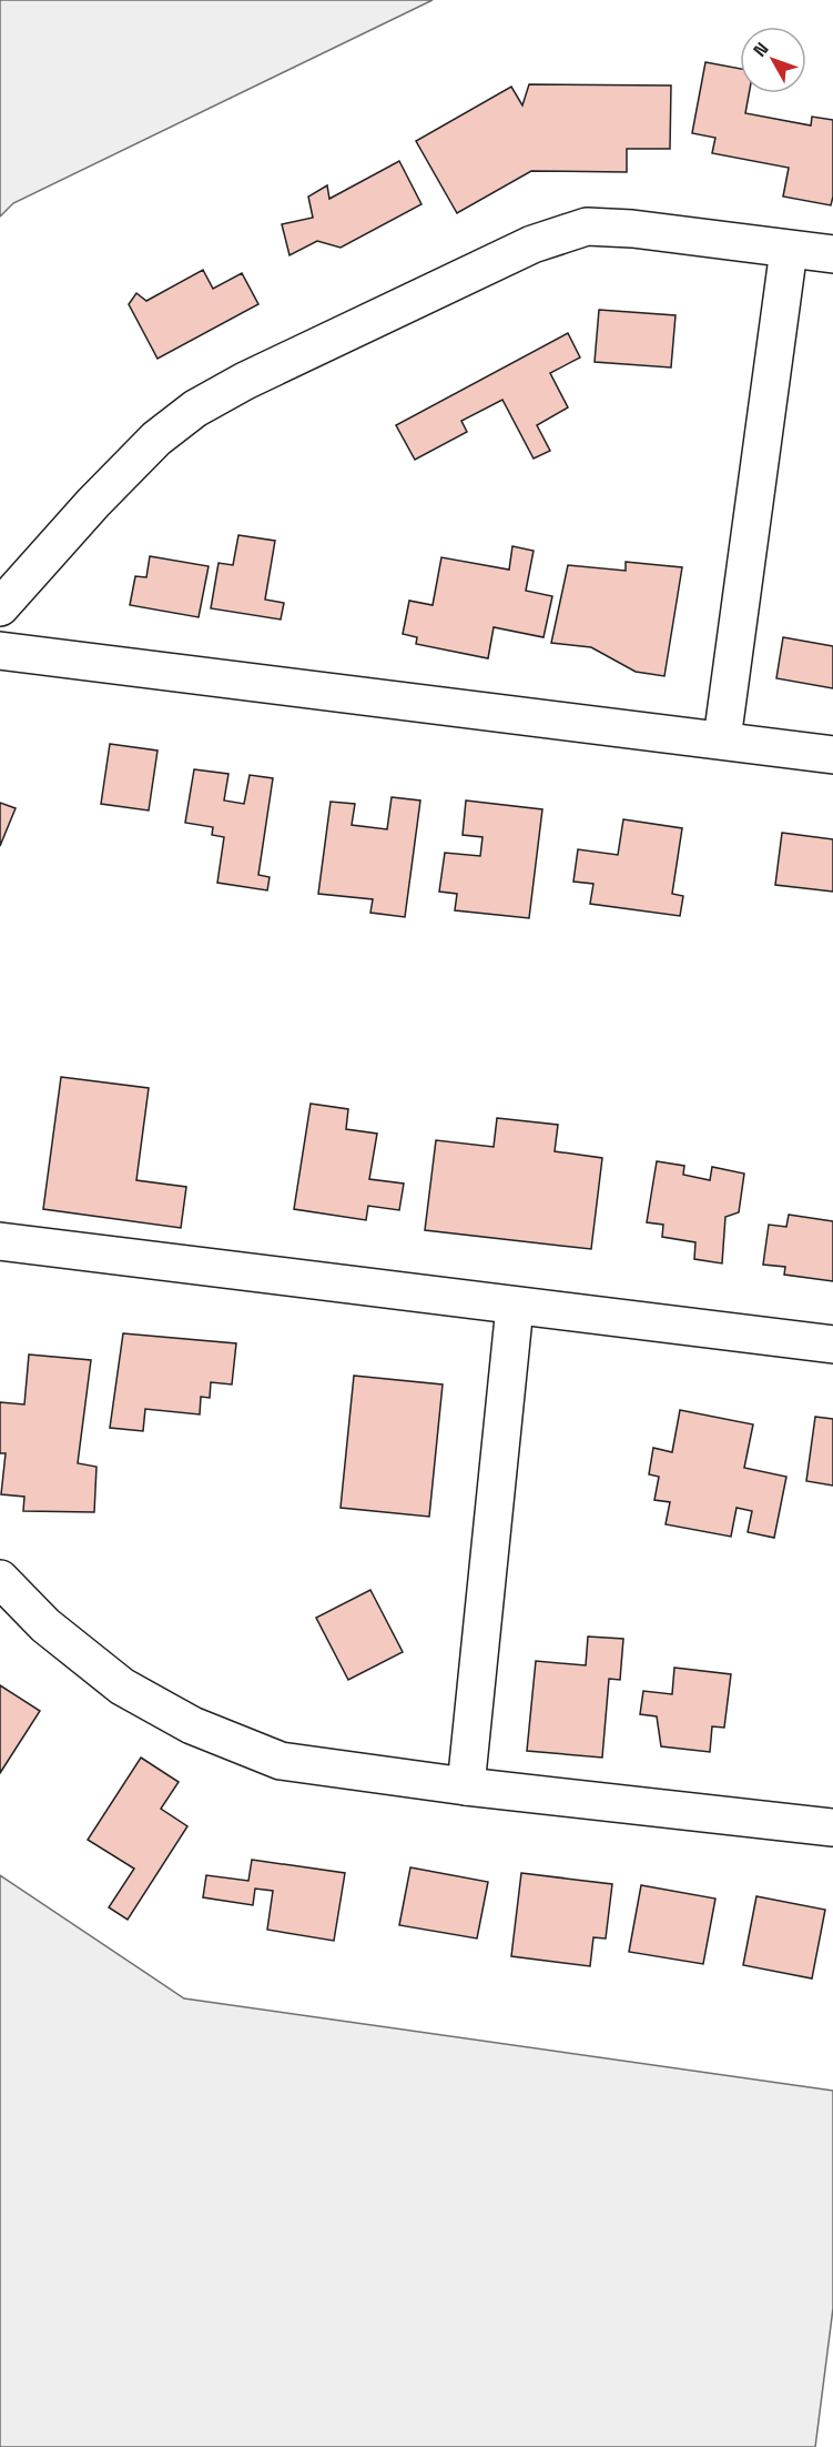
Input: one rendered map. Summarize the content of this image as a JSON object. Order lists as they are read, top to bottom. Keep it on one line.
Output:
{"north":"top left"}
